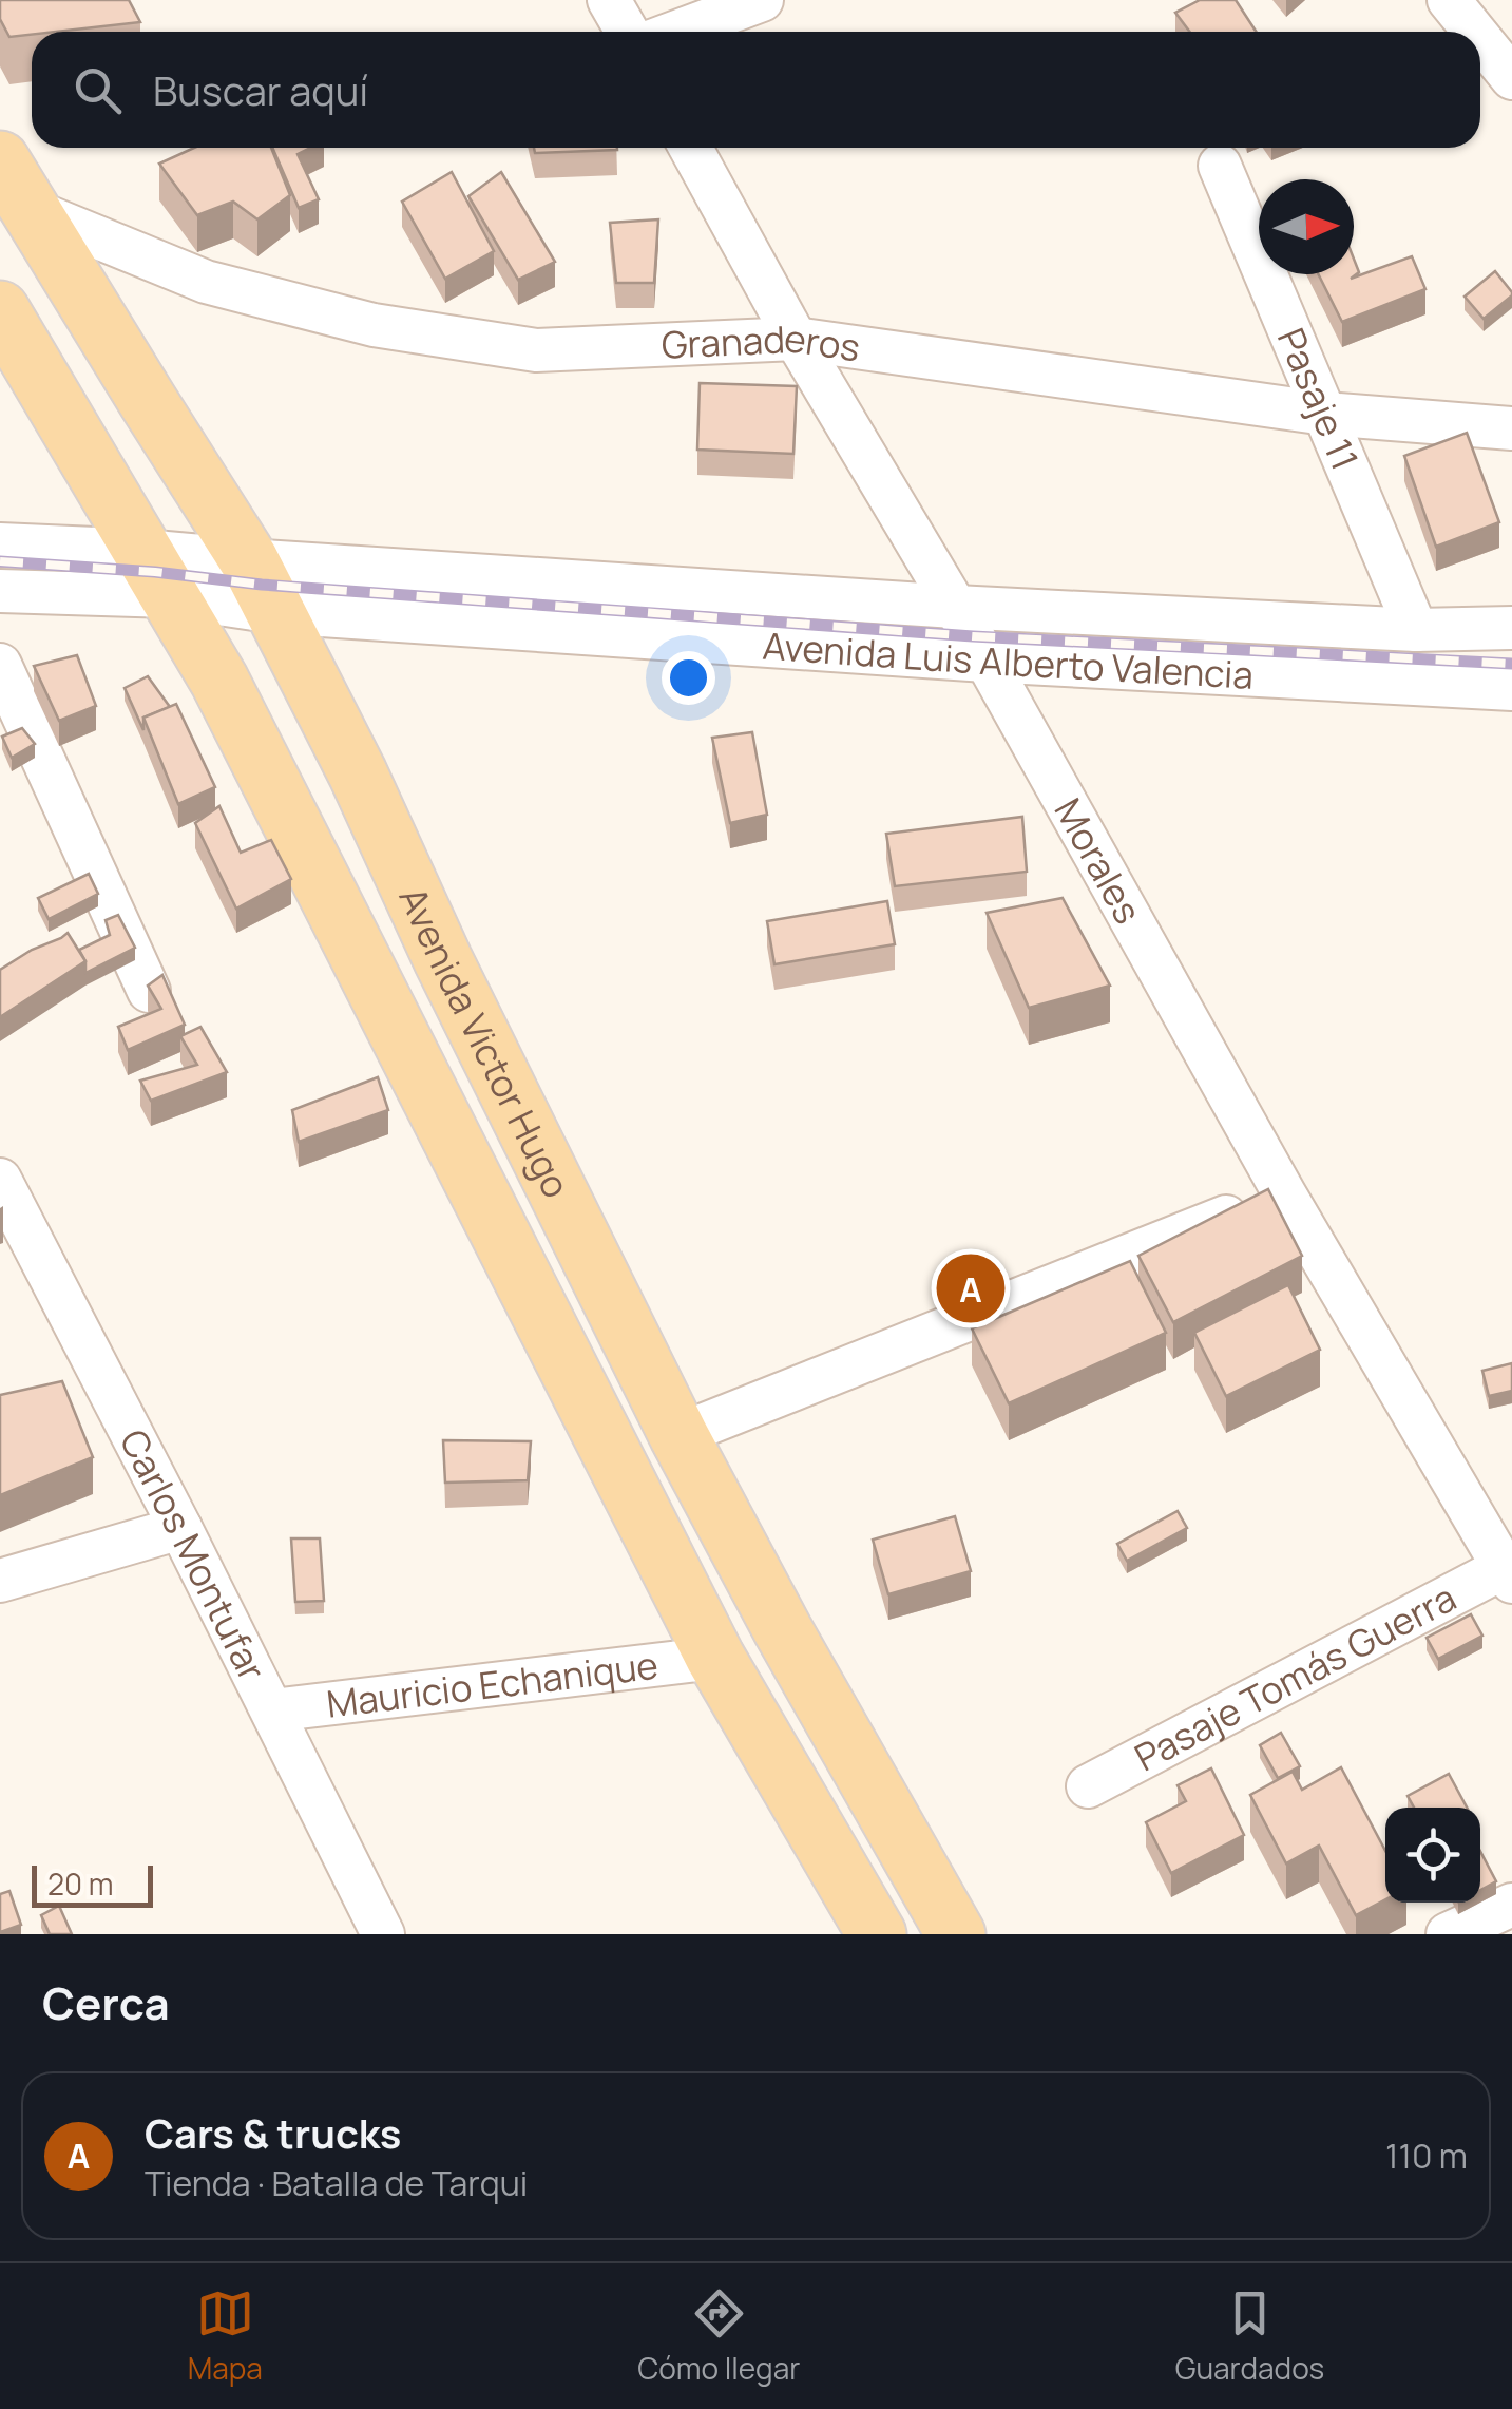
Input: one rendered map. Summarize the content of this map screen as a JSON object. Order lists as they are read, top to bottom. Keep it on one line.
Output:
{"streets":{"main road":["Avenida Victor Hugo"],"street":["Granaderos","Pasaje 11","Avenida Luis Alberto Valencia","Morales","Carlos Montufar","Pasaje Tomás Guerra","Mauricio Echanique"]},"crossings":[["Granaderos","Pasaje 11"],["Granaderos","Morales"],["Granaderos","Avenida Victor Hugo"],["Pasaje 11","Avenida Luis Alberto Valencia"],["Avenida Luis Alberto Valencia","Morales"],["Avenida Luis Alberto Valencia","Avenida Victor Hugo"],["Morales","Pasaje Tomás Guerra"],["Avenida Victor Hugo","Mauricio Echanique"],["Carlos Montufar","Mauricio Echanique"]],"scale_bar":"20 m","north":"right","page":{"search":"Buscar aquí","pins":"A","scale":"20 m","heading":"Cerca","list":[{"mark":"A","name":"Cars & trucks","note":"Tienda · Batalla de Tarqui","value":"110 m"}],"nav":["Mapa","Cómo llegar","Guardados"]}}
